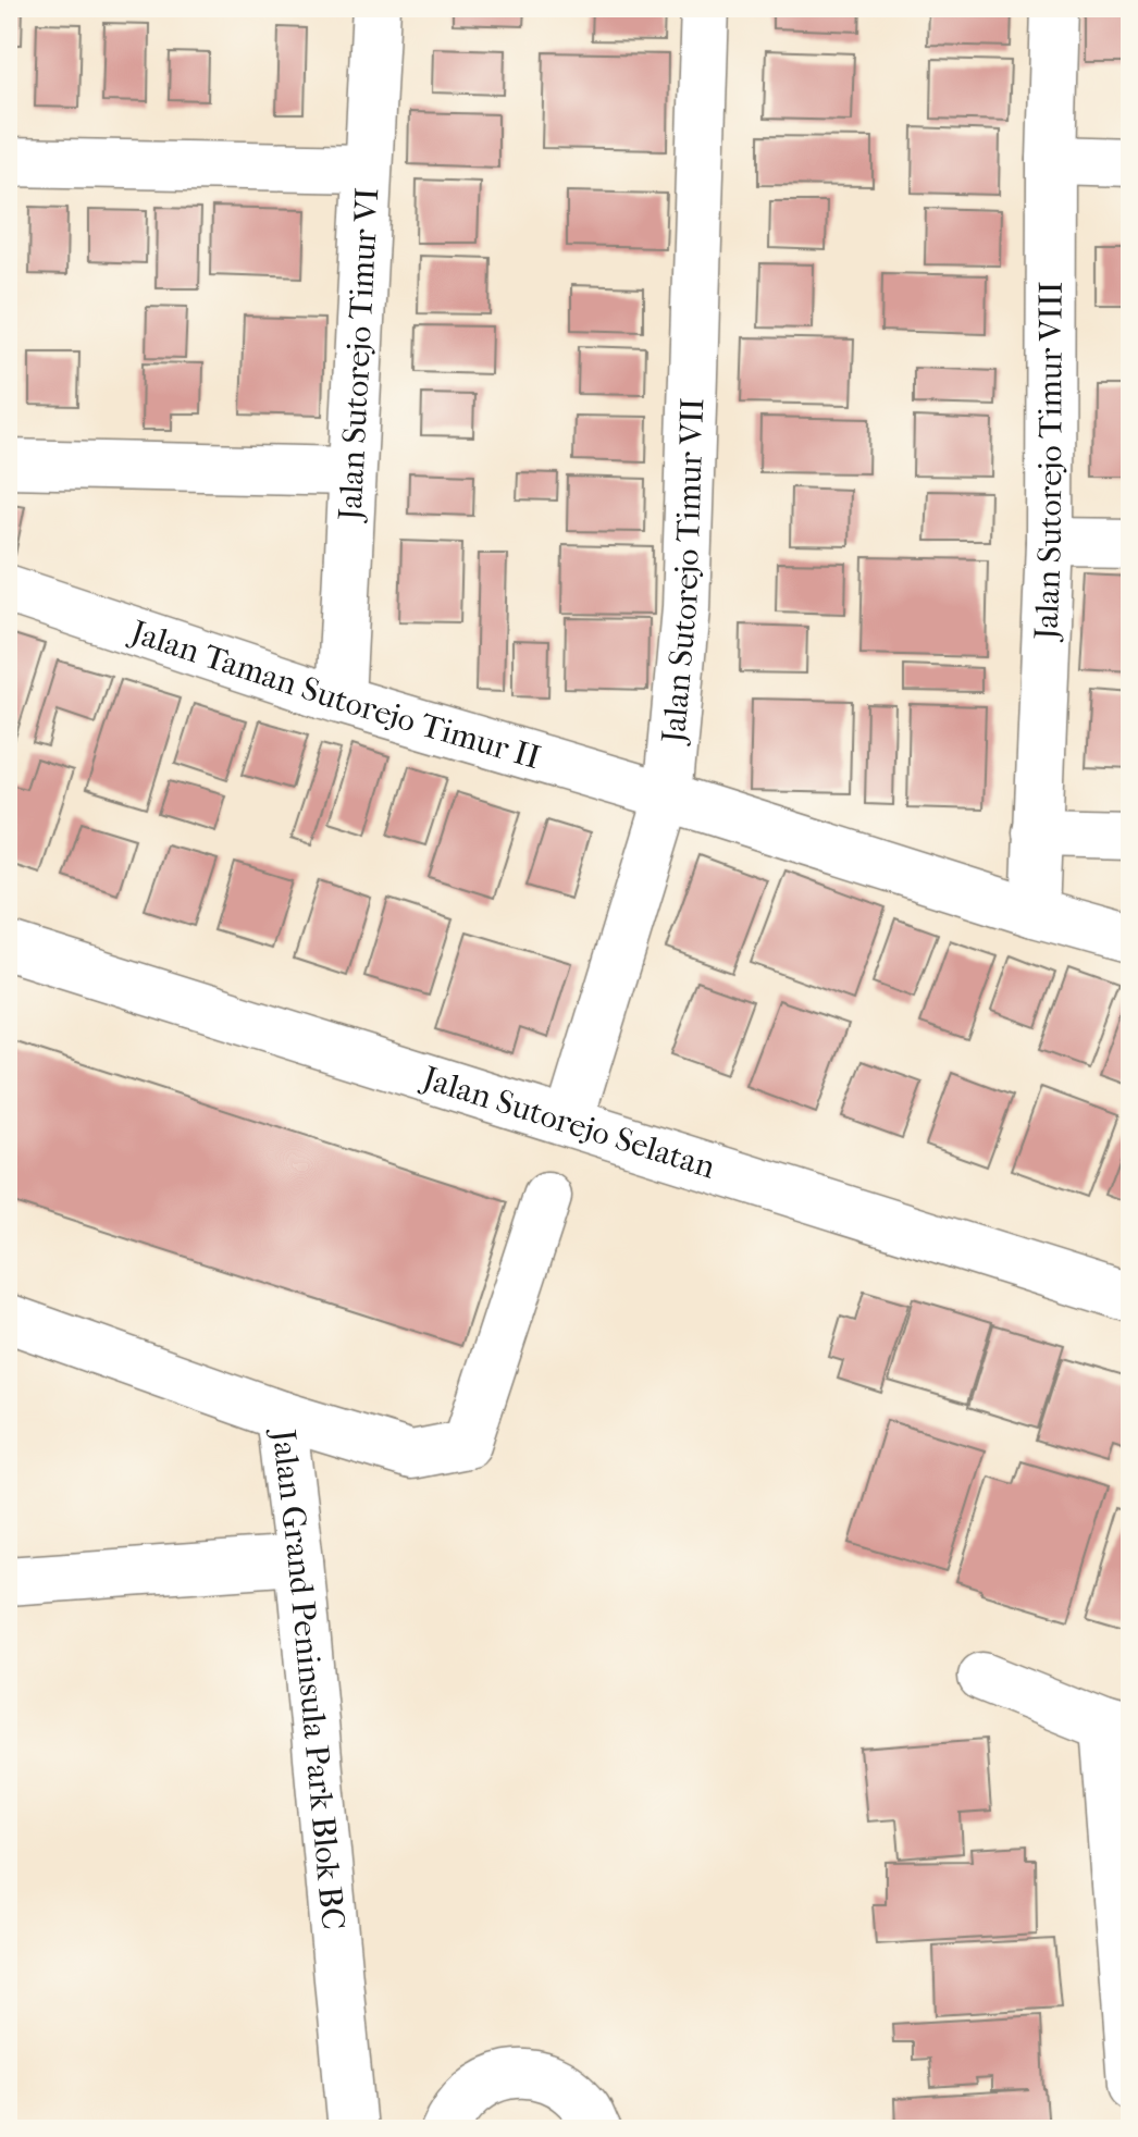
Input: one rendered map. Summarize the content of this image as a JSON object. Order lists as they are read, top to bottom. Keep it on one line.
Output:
{"streets":{"street":["Jalan Sutorejo Timur VI","Jalan Sutorejo Timur VIII","Jalan Sutorejo Timur VII","Jalan Taman Sutorejo Timur II","Jalan Sutorejo Selatan","Jalan Grand Peninsula Park Blok BC"]},"crossings":[["Jalan Sutorejo Timur VI","Jalan Taman Sutorejo Timur II"],["Jalan Sutorejo Timur VIII","Jalan Taman Sutorejo Timur II"],["Jalan Sutorejo Timur VII","Jalan Taman Sutorejo Timur II"],["Jalan Sutorejo Timur VII","Jalan Sutorejo Selatan"]]}
